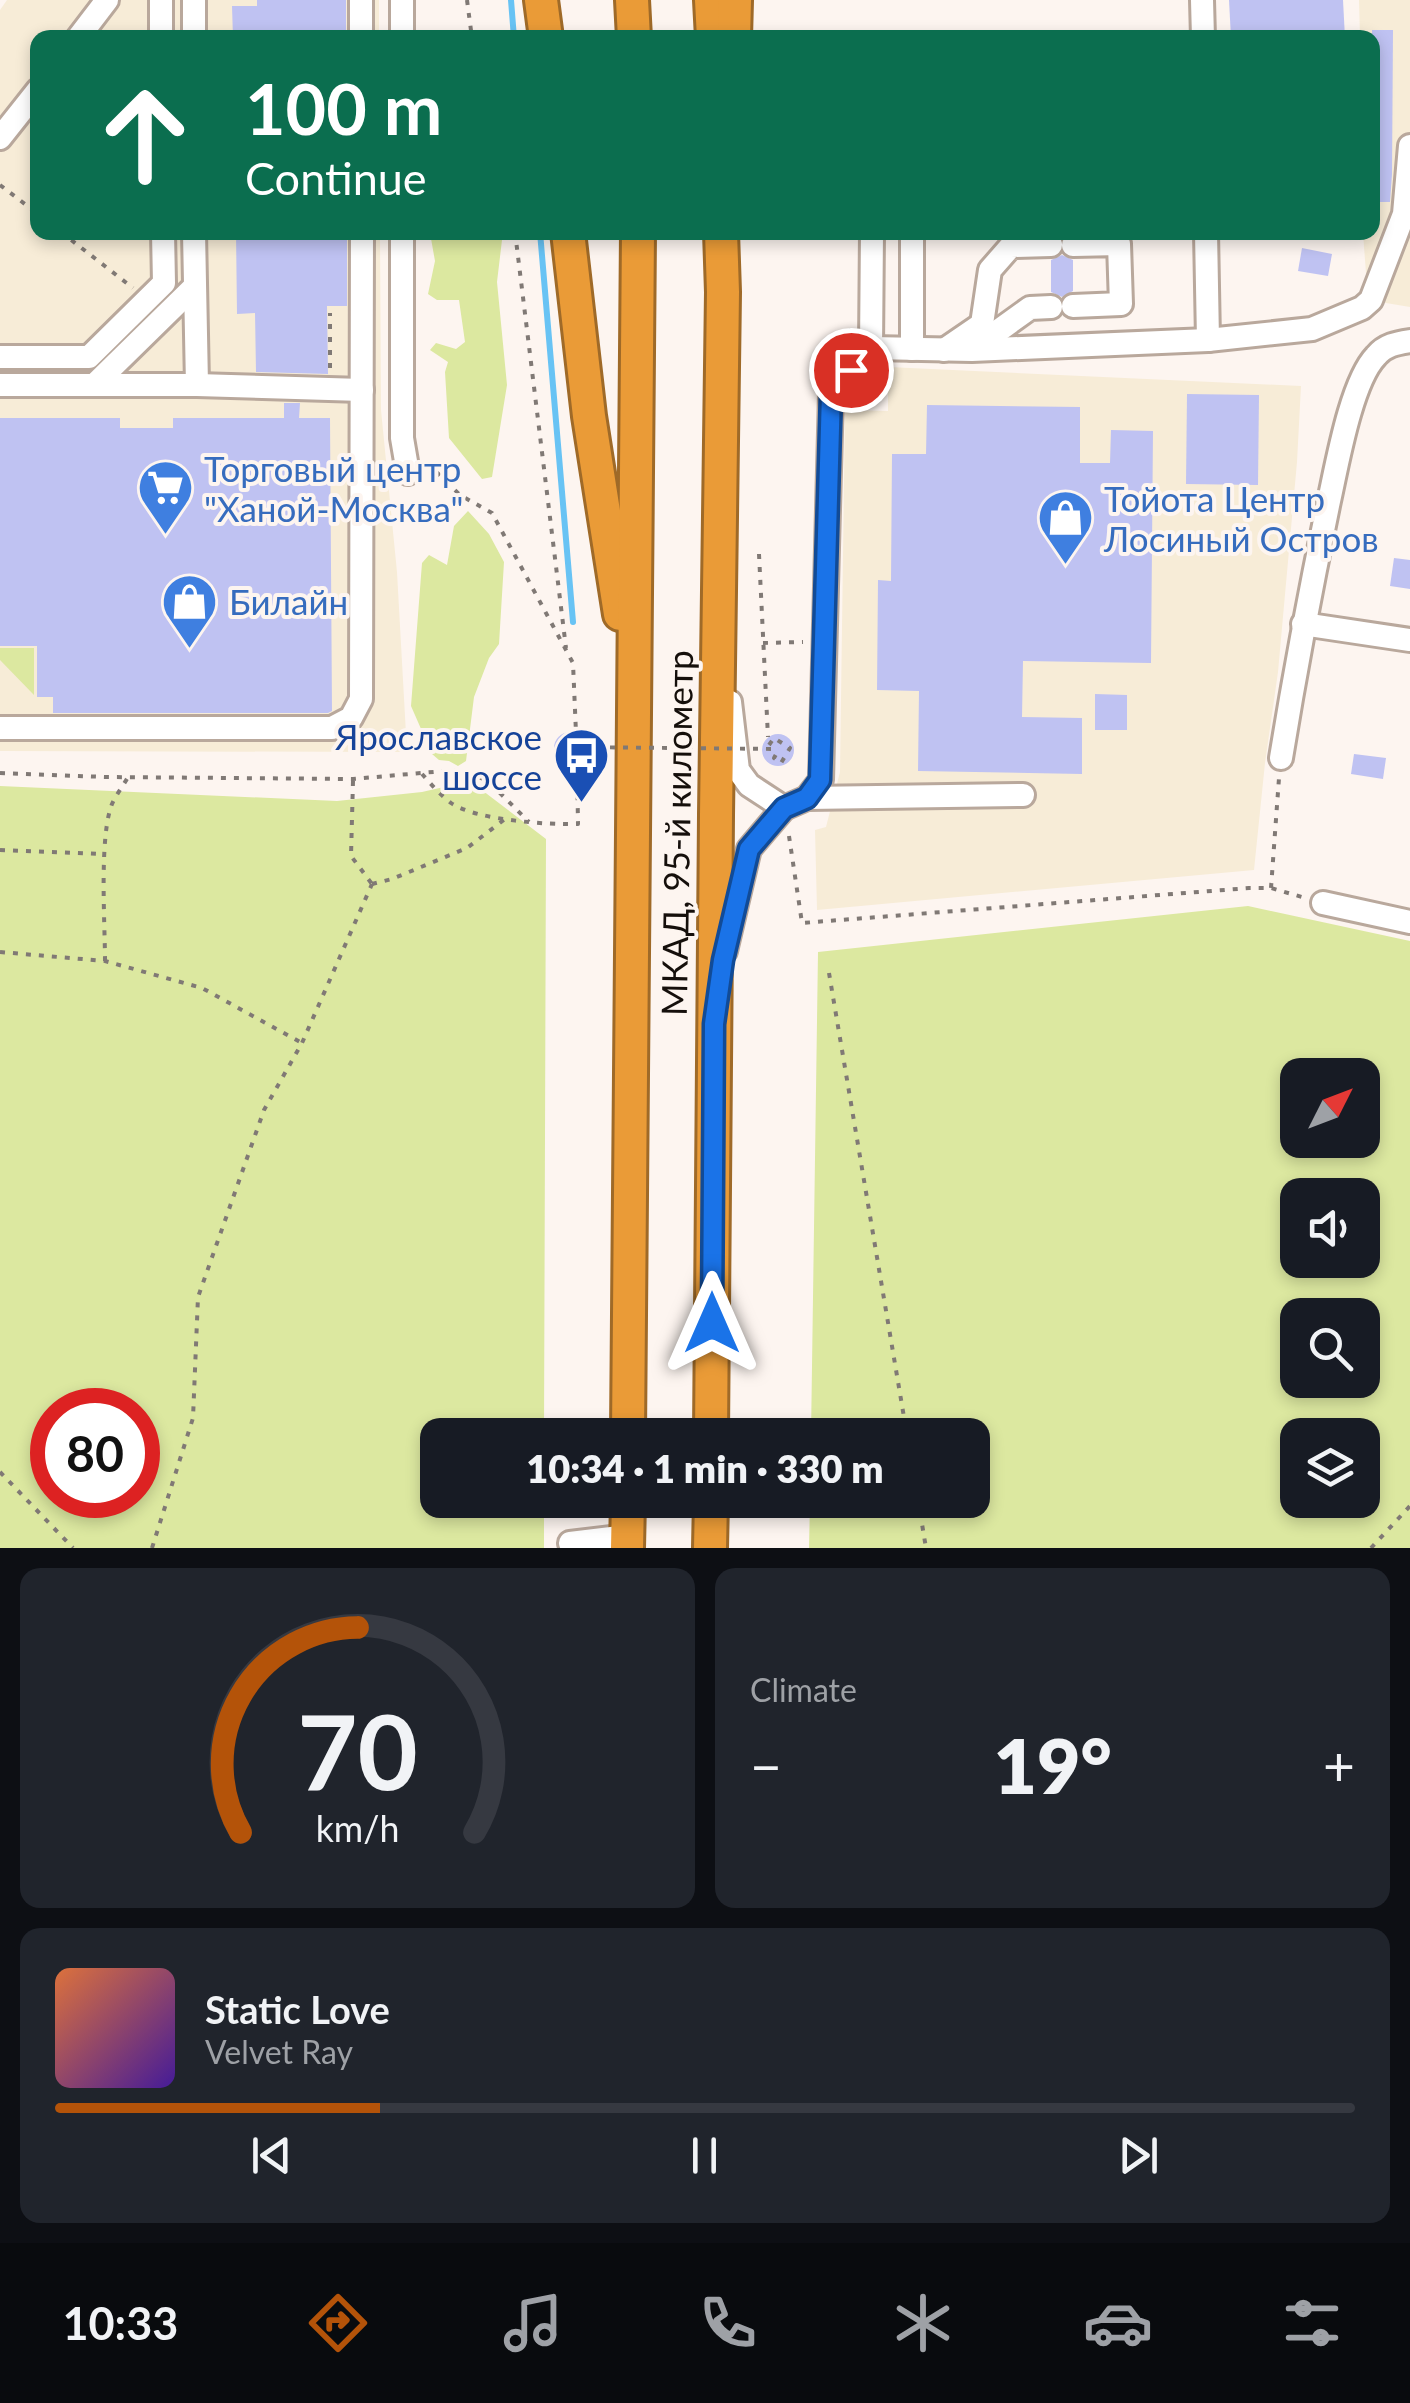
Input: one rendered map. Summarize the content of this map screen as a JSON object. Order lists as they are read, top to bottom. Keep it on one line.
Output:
{"streets":{"highway":["МКАД, 95-й километр"]},"places":{"supermarket":["Торговый центр \"Ханой-Москва\""],"shop":["Тойота Центр Лосиный Остров","Билайн"],"bus stop":["Ярославское шоссе"]},"north":"top right","page":{"turn":["100 m","Continue"],"limit":"80","trip":"10:34 · 1 min · 330 m","tile":"Climate","heat":["−","19°","+"],"song":["Static Love","Velvet Ray"],"tabs":"10:33","gauge":["70","km/h"]}}
